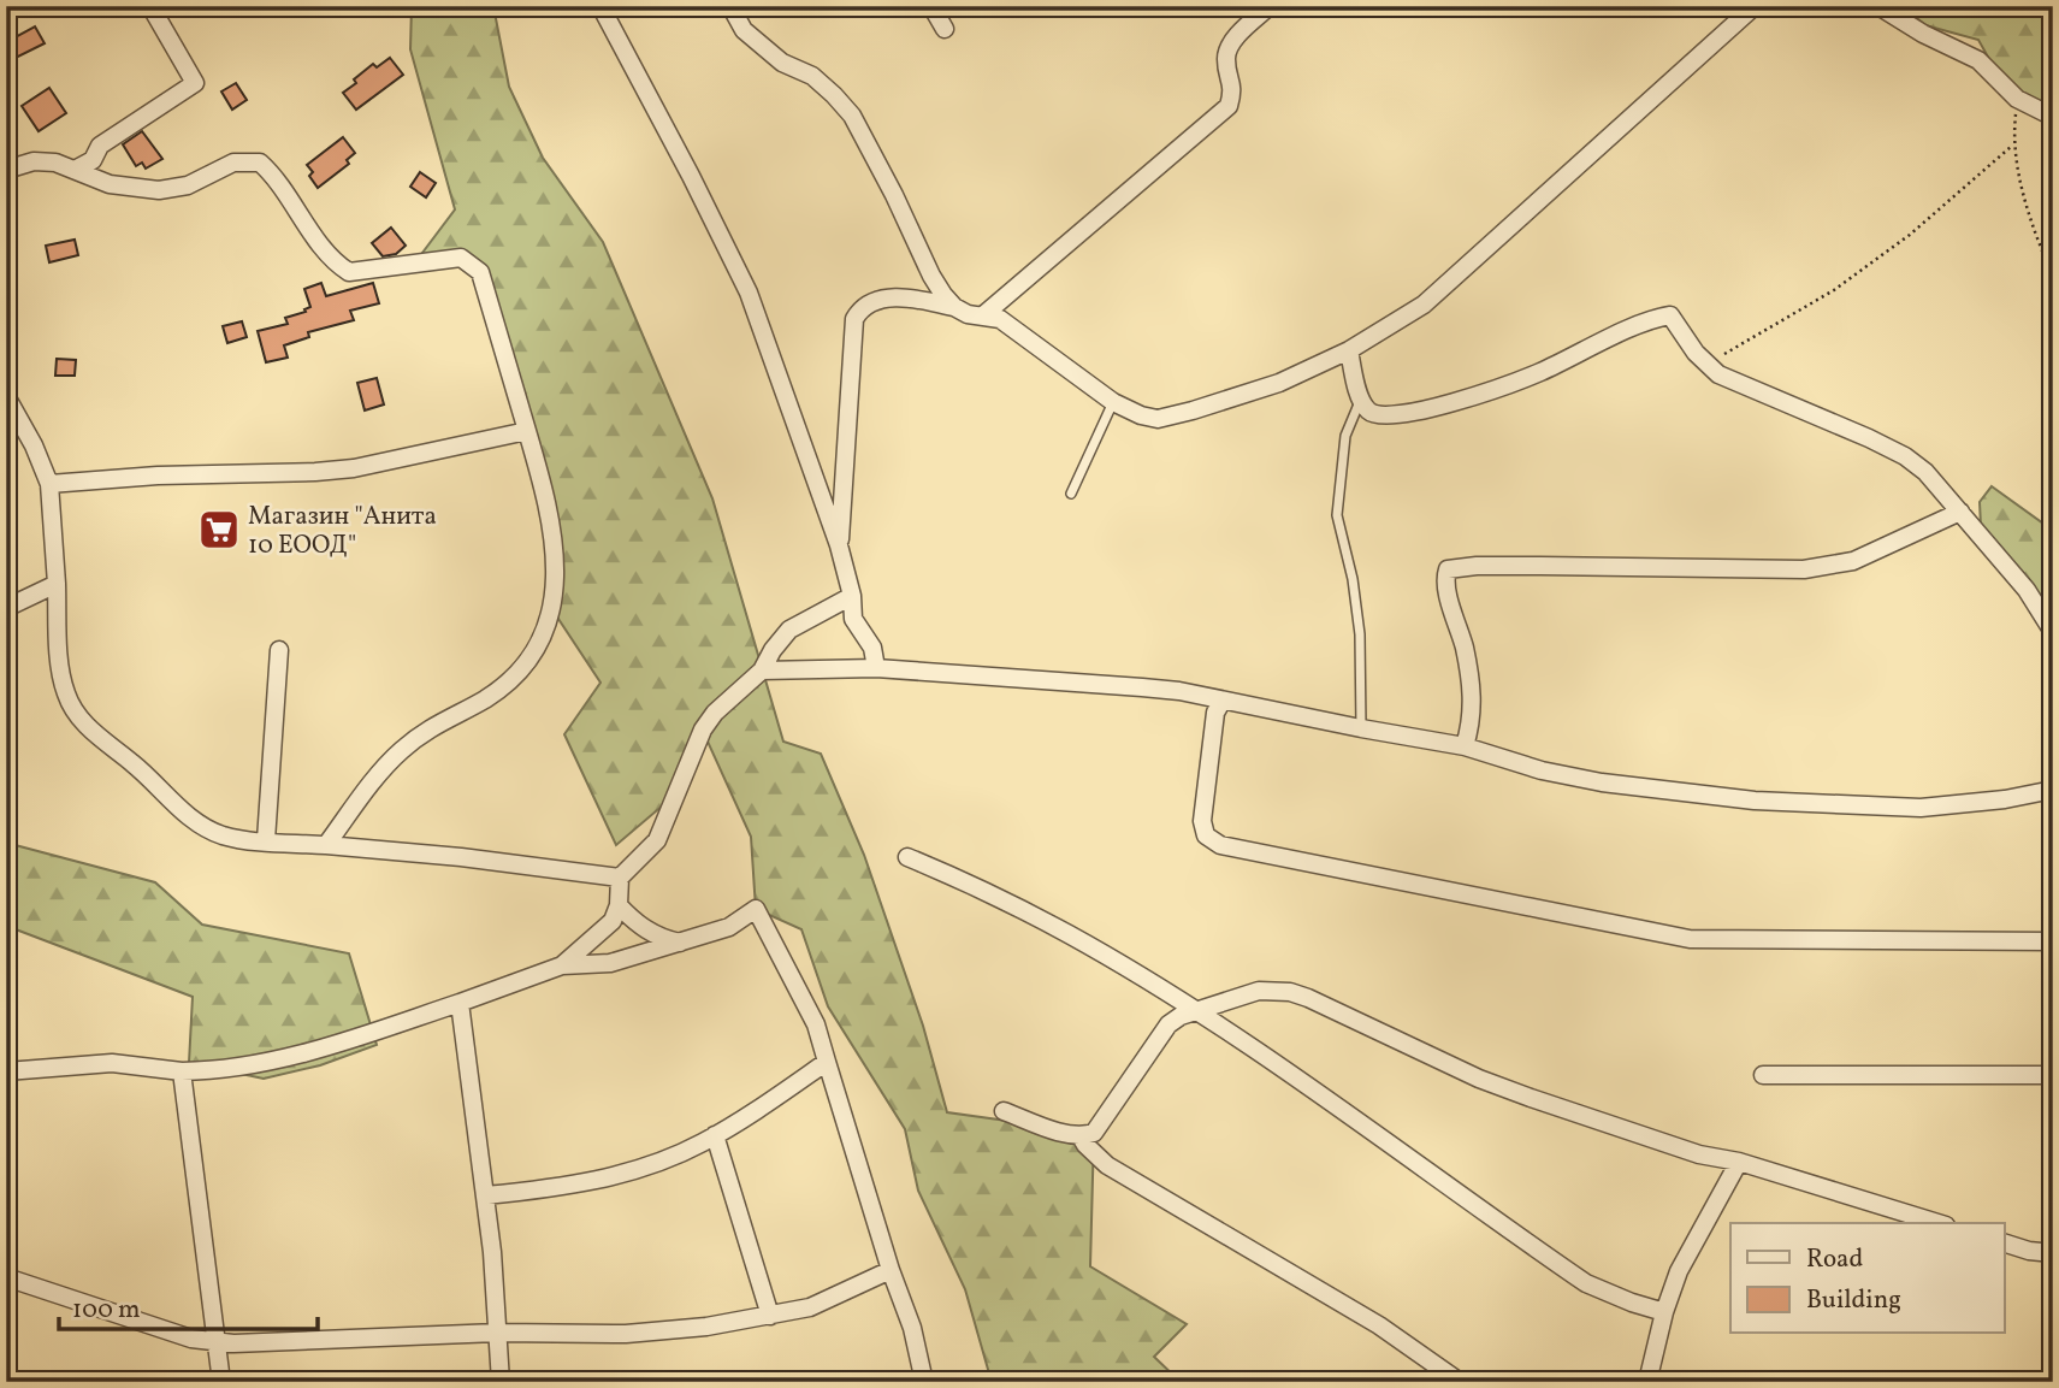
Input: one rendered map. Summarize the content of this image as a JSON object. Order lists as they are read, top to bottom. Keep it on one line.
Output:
{"places":{"supermarket":["Магазин \"Анита 10 ЕООД\""]},"legend":["Road","Building"],"scale_bar":"100 m"}
